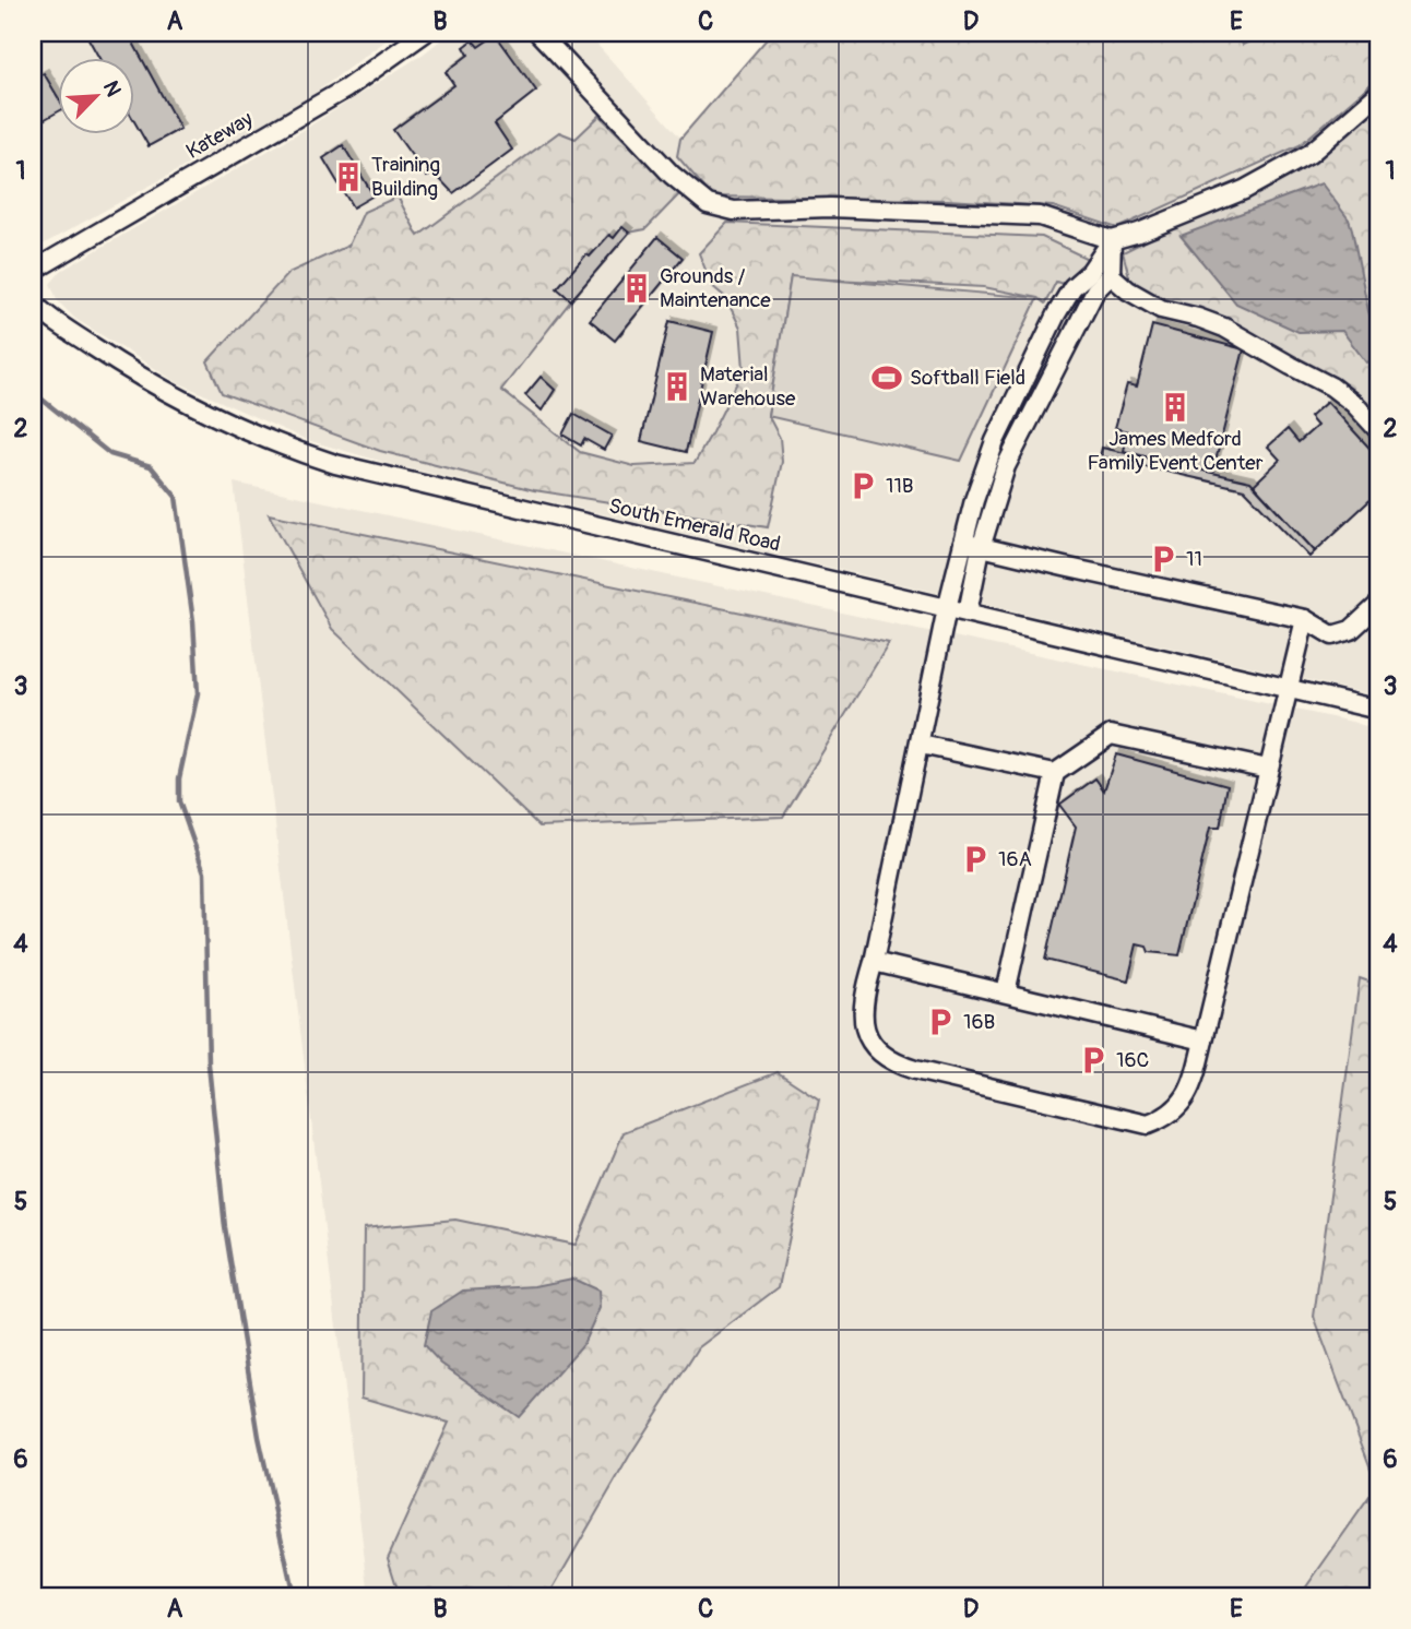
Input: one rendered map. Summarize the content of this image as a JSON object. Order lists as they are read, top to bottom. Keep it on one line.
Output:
{"streets":{"street":["Kateway","South Emerald Road"]},"places":{"building":["Training Building","Grounds / Maintenance","Material Warehouse","James Medford Family Event Center"],"sports":["Softball Field"],"parking":["11B","11","16A","16B","16C"]},"north":"top right","grid":{"columns":["A","B","C","D","E"],"rows":["1","2","3","4","5","6"]}}
